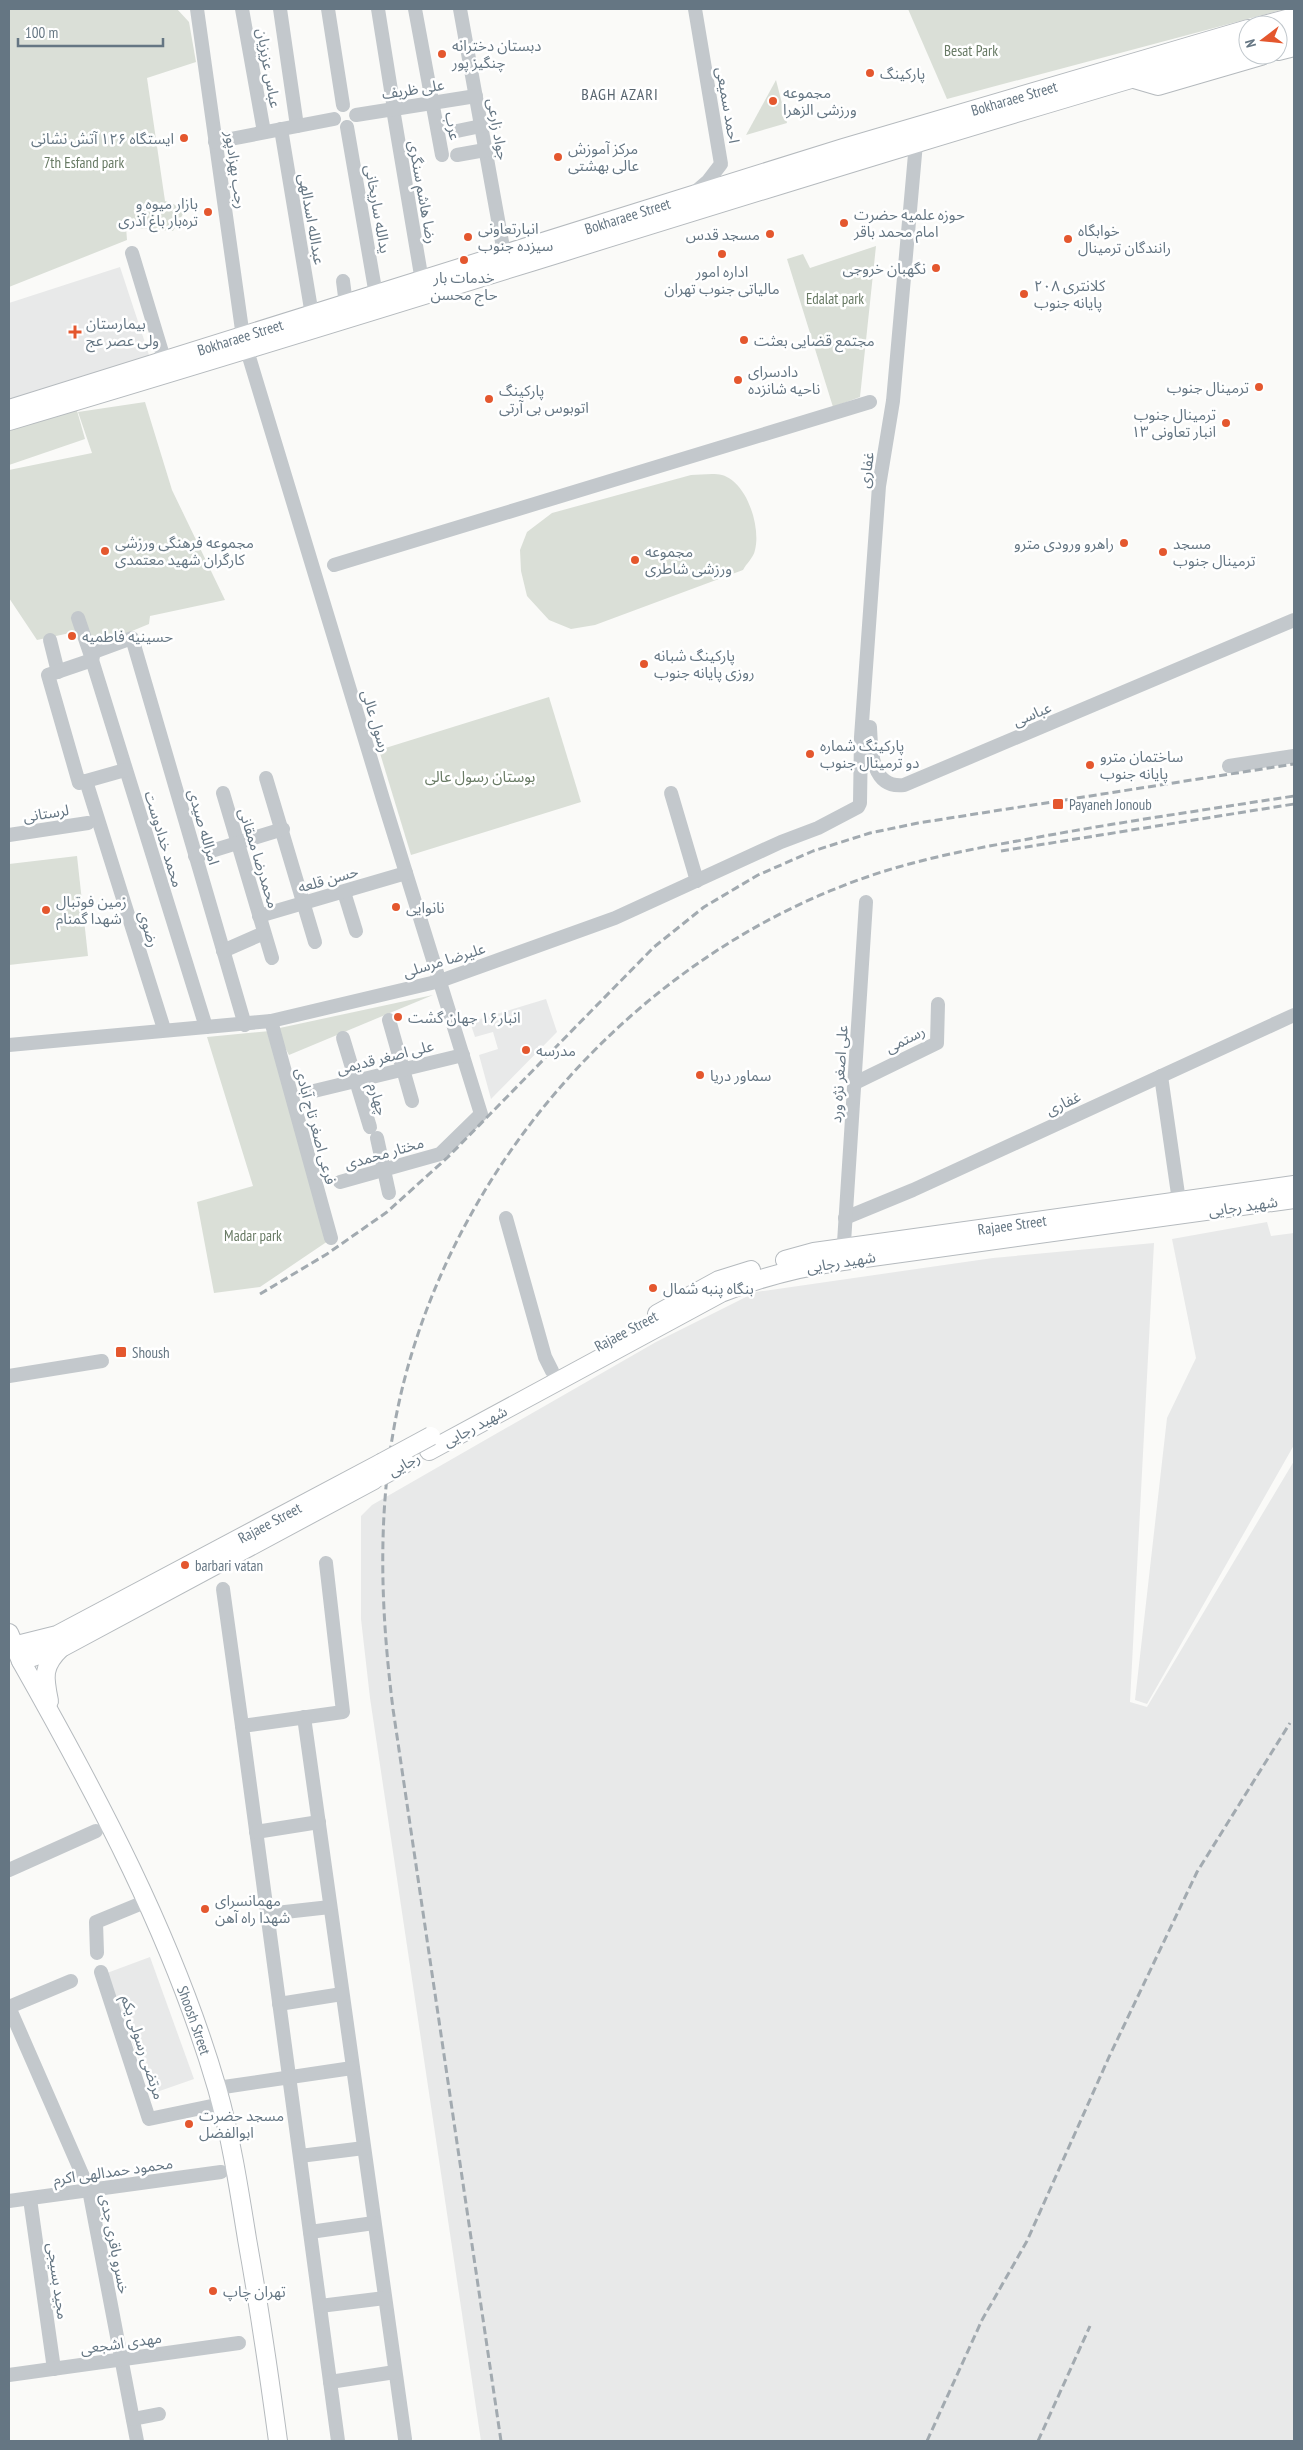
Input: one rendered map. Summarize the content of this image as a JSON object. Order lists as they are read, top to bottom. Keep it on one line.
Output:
{"streets":{"main road":["Bokharaee Street","شهید رجایی","Rajaee Street","Shoosh Street"],"street":["عباس عزیزیان","علی ظریف","احمد سمیعی","عرب","جواد زارعی","رجب بهزادپور","رضا هاشم سنگری","یدالله ساریخانی","عبدالله اسدالهی","غفاری","عباسی","رسول عالی","لرستانی","امرالله صیدی","محمد خدادوست","محمدرضا ممقانی","حسن قلعه","رضوی","علیرضا مرسلی","رستمی","علی اصغر قدیمی","علی اصغر نژه ورد","چهارم","فرعی اصغر تاج آبادی","مختار محمدی","مرتضی رسولی یکم","محمود حمدالهی اکرم","خسرو باقری جدی","مجید بسیجی","مهدی اشجعی"]},"crossings":[["علی ظریف","عرب"],["علی ظریف","جواد زارعی"],["علی ظریف","رضا هاشم سنگری"],["علی ظریف","یدالله ساریخانی"],["Bokharaee Street","احمد سمیعی"],["Bokharaee Street","جواد زارعی"],["Bokharaee Street","رجب بهزادپور"],["Bokharaee Street","رضا هاشم سنگری"],["Bokharaee Street","یدالله ساریخانی"],["Bokharaee Street","عبدالله اسدالهی"],["Bokharaee Street","غفاری"],["Bokharaee Street","رسول عالی"],["رجب بهزادپور","رسول عالی"],["غفاری","عباسی"],["غفاری","علیرضا مرسلی"],["غفاری","علی اصغر نژه ورد"],["رسول عالی","حسن قلعه"],["رسول عالی","علیرضا مرسلی"],["رسول عالی","علی اصغر قدیمی"],["رسول عالی","مختار محمدی"],["امرالله صیدی","محمد خدادوست"],["امرالله صیدی","علیرضا مرسلی"],["محمد خدادوست","علیرضا مرسلی"],["محمدرضا ممقانی","حسن قلعه"],["رضوی","علیرضا مرسلی"],["علیرضا مرسلی","فرعی اصغر تاج آبادی"],["رستمی","علی اصغر نژه ورد"],["علی اصغر قدیمی","چهارم"],["علی اصغر نژه ورد","شهید رجایی"],["علی اصغر نژه ورد","Rajaee Street"],["چهارم","مختار محمدی"],["شهید رجایی","Rajaee Street"],["Shoosh Street","مرتضی رسولی یکم"],["محمود حمدالهی اکرم","خسرو باقری جدی"],["محمود حمدالهی اکرم","مجید بسیجی"],["خسرو باقری جدی","مهدی اشجعی"],["مجید بسیجی","مهدی اشجعی"]],"districts":["BAGH AZARI"],"parks":["Besat Park","7th Esfand park","Edalat park","بوستان رسول عالی","Madar park"],"places":{"other":["دبستان دخترانه چنگیز پور","پارکینگ","مجموعه ورزشی الزهرا","ایستگاه ۱۲۶ آتش نشانی","مرکز آموزش عالی بهشتی","بازار میوه و تره‌بار باغ آذری","حوزه علمیه حضرت امام محمد باقر","مسجد قدس","انبارتعاونی سیزده جنوب","خوابگاه رانندگان ترمینال","اداره امور مالیاتی جنوب تهران","خدمات بار حاج محسن","نگهبان خروجی","کلانتری ۲۰۸ پایانه جنوب","مجتمع قضایی بعثت","دادسرای ناحیه شانزده","ترمینال جنوب","پارکینگ اتوبوس بی آرتی","ترمینال جنوب انبار تعاونی ۱۳","راهرو ورودی مترو","مجموعه فرهنگی ورزشی کارگران شهید معتمدی","مسجد ترمینال جنوب","مجموعه ورزشی شاطری","حسینیه فاطمیه","پارکینگ شبانه روزی پایانه جنوب","پارکینگ شماره دو ترمینال جنوب","ساختمان مترو پایانه جنوب","نانوایی","زمین فوتبال شهدا گمنام","انبار۱۶ جهان گشت","مدرسه","سماور دریا","بنگاه پنبه شمال","barbari vatan","مهمانسرای شهدا راه آهن","مسجد حضرت ابوالفضل","تهران چاپ"],"health":["بیمارستان ولی عصر عج"],"transit":["Payaneh Jonoub","Shoush"]},"scale_bar":"100 m","north":"left"}
